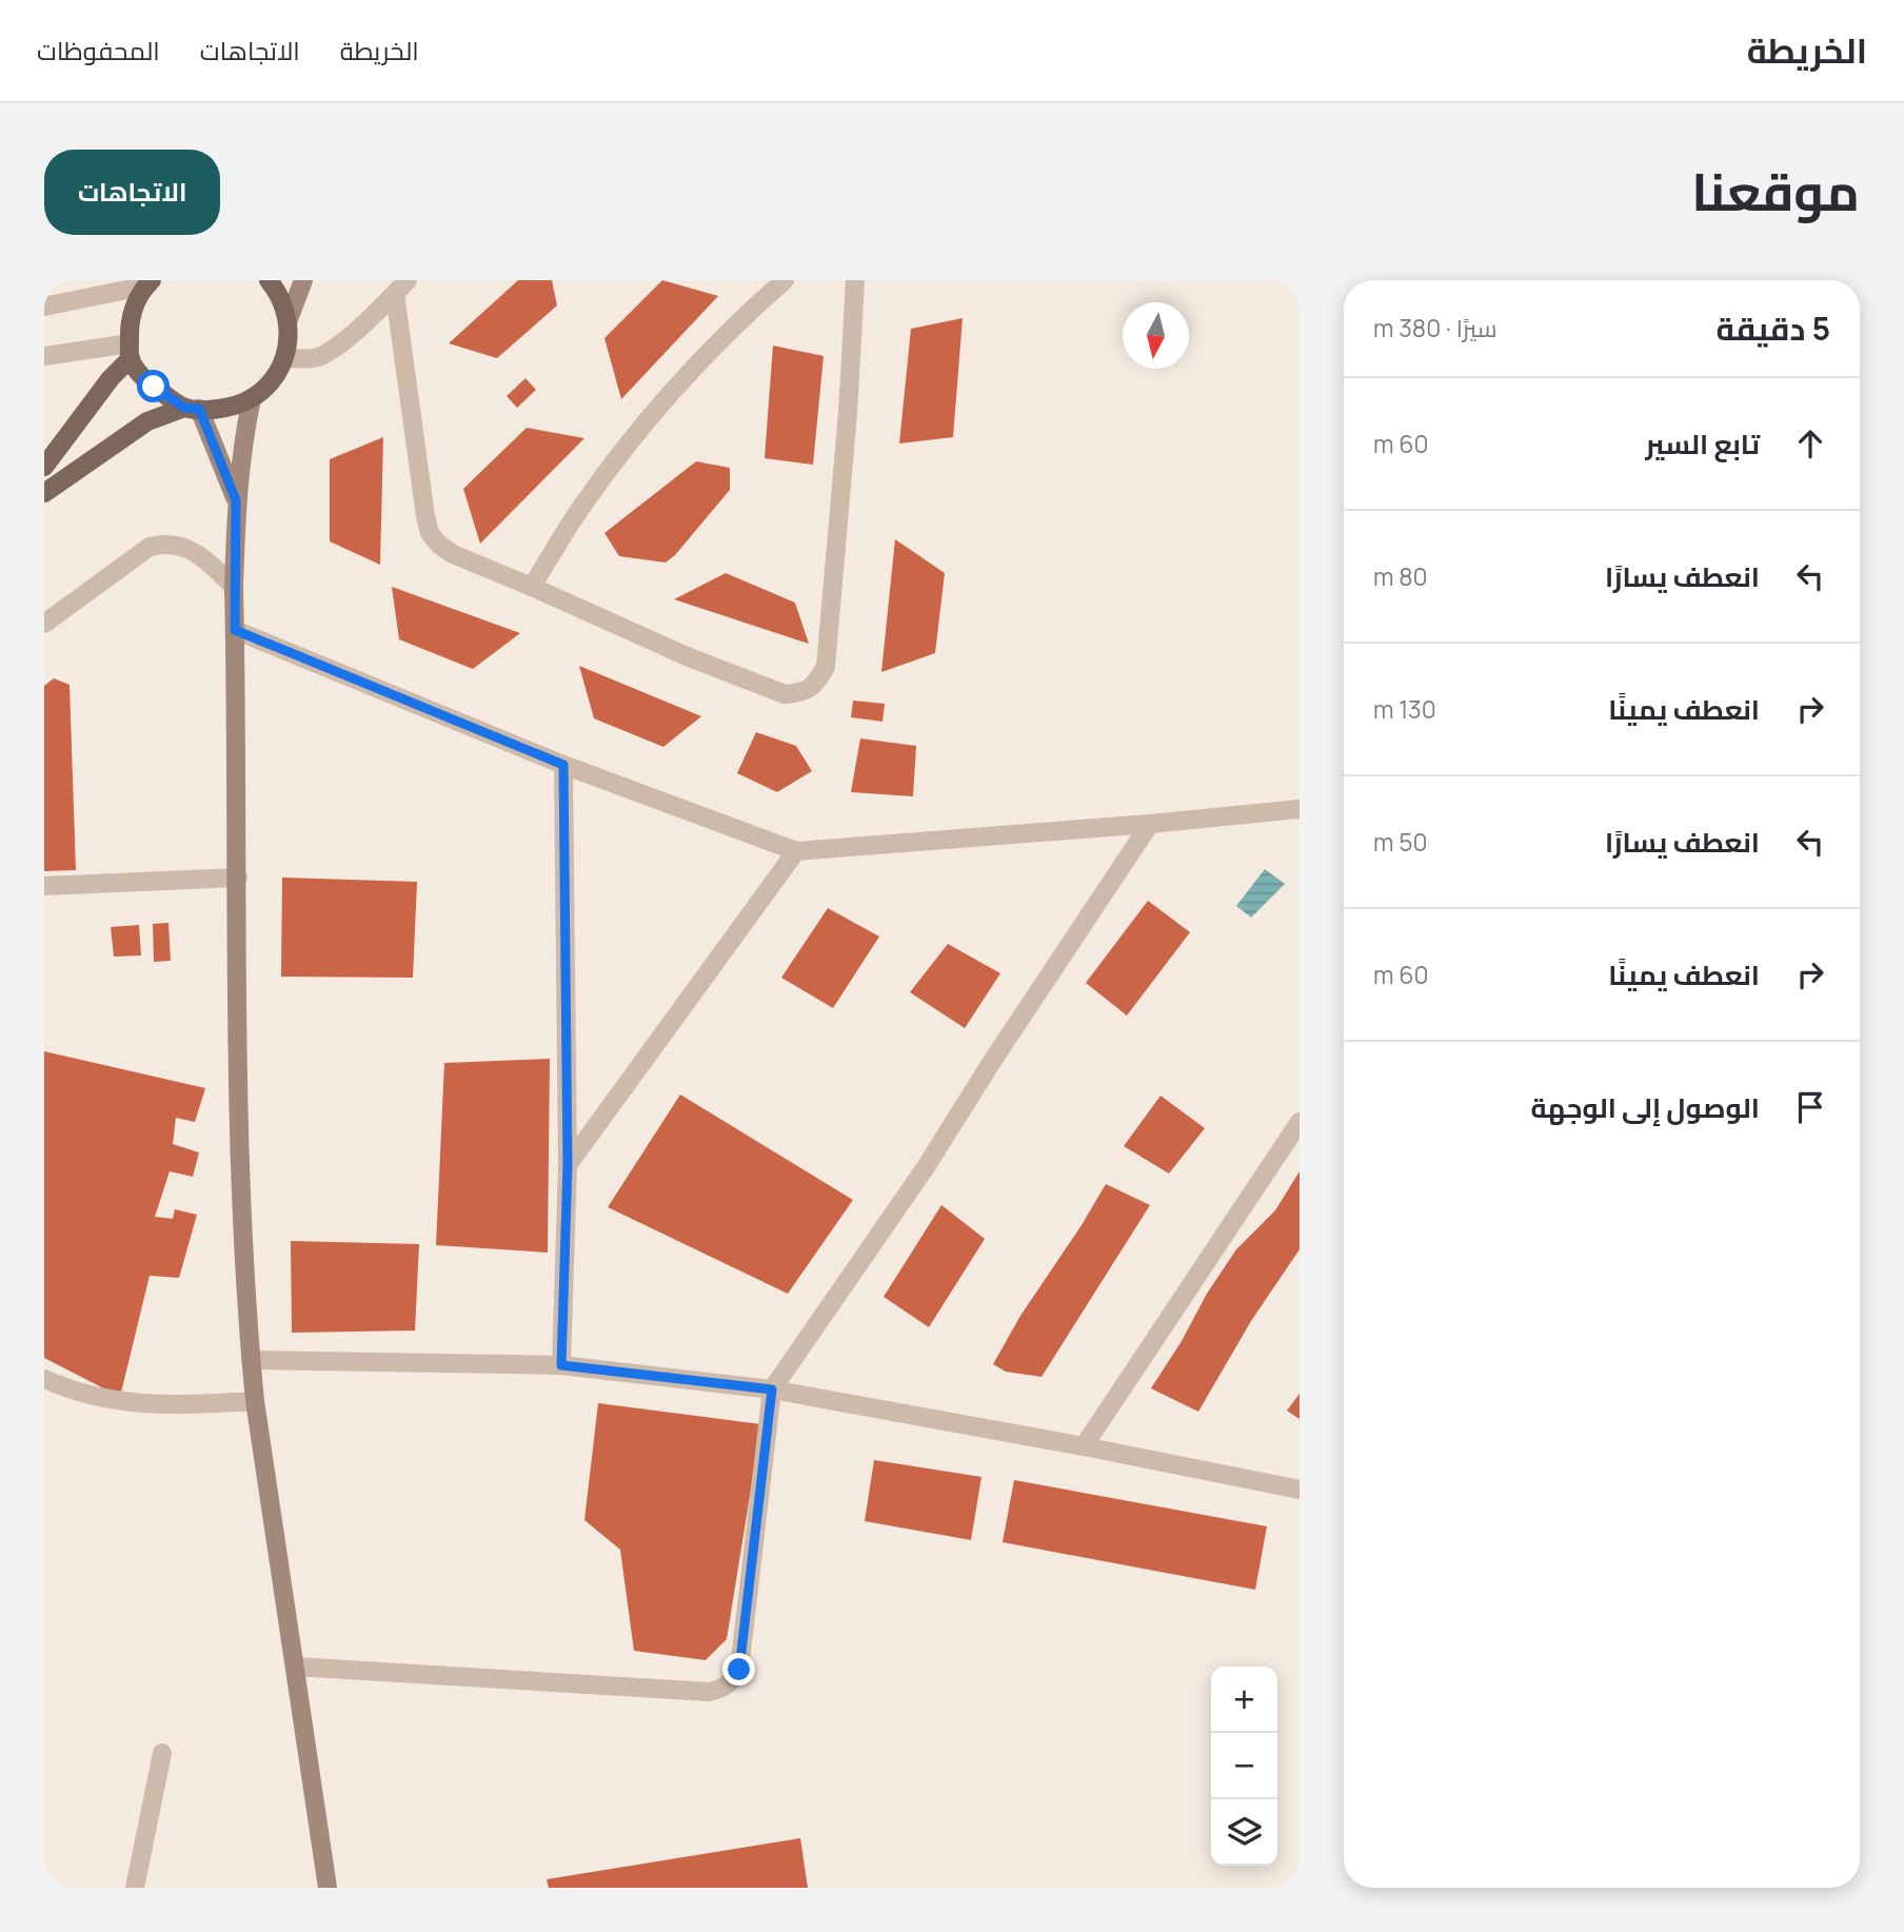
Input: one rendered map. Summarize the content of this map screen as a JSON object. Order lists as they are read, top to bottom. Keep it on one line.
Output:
{"north":"bottom","page":{"header":"الخريطة","nav":["الخريطة","الاتجاهات","المحفوظات"],"title":"موقعنا","buttons":"الاتجاهات","heading":["5 دقيقة","سيرًا · 380 m"],"list":[["تابع السير","60 m"],["انعطف يسارًا","80 m"],["انعطف يمينًا","130 m"],["انعطف يسارًا","50 m"],["انعطف يمينًا","60 m"],"الوصول إلى الوجهة"],"map_buttons":["+","−"]}}
